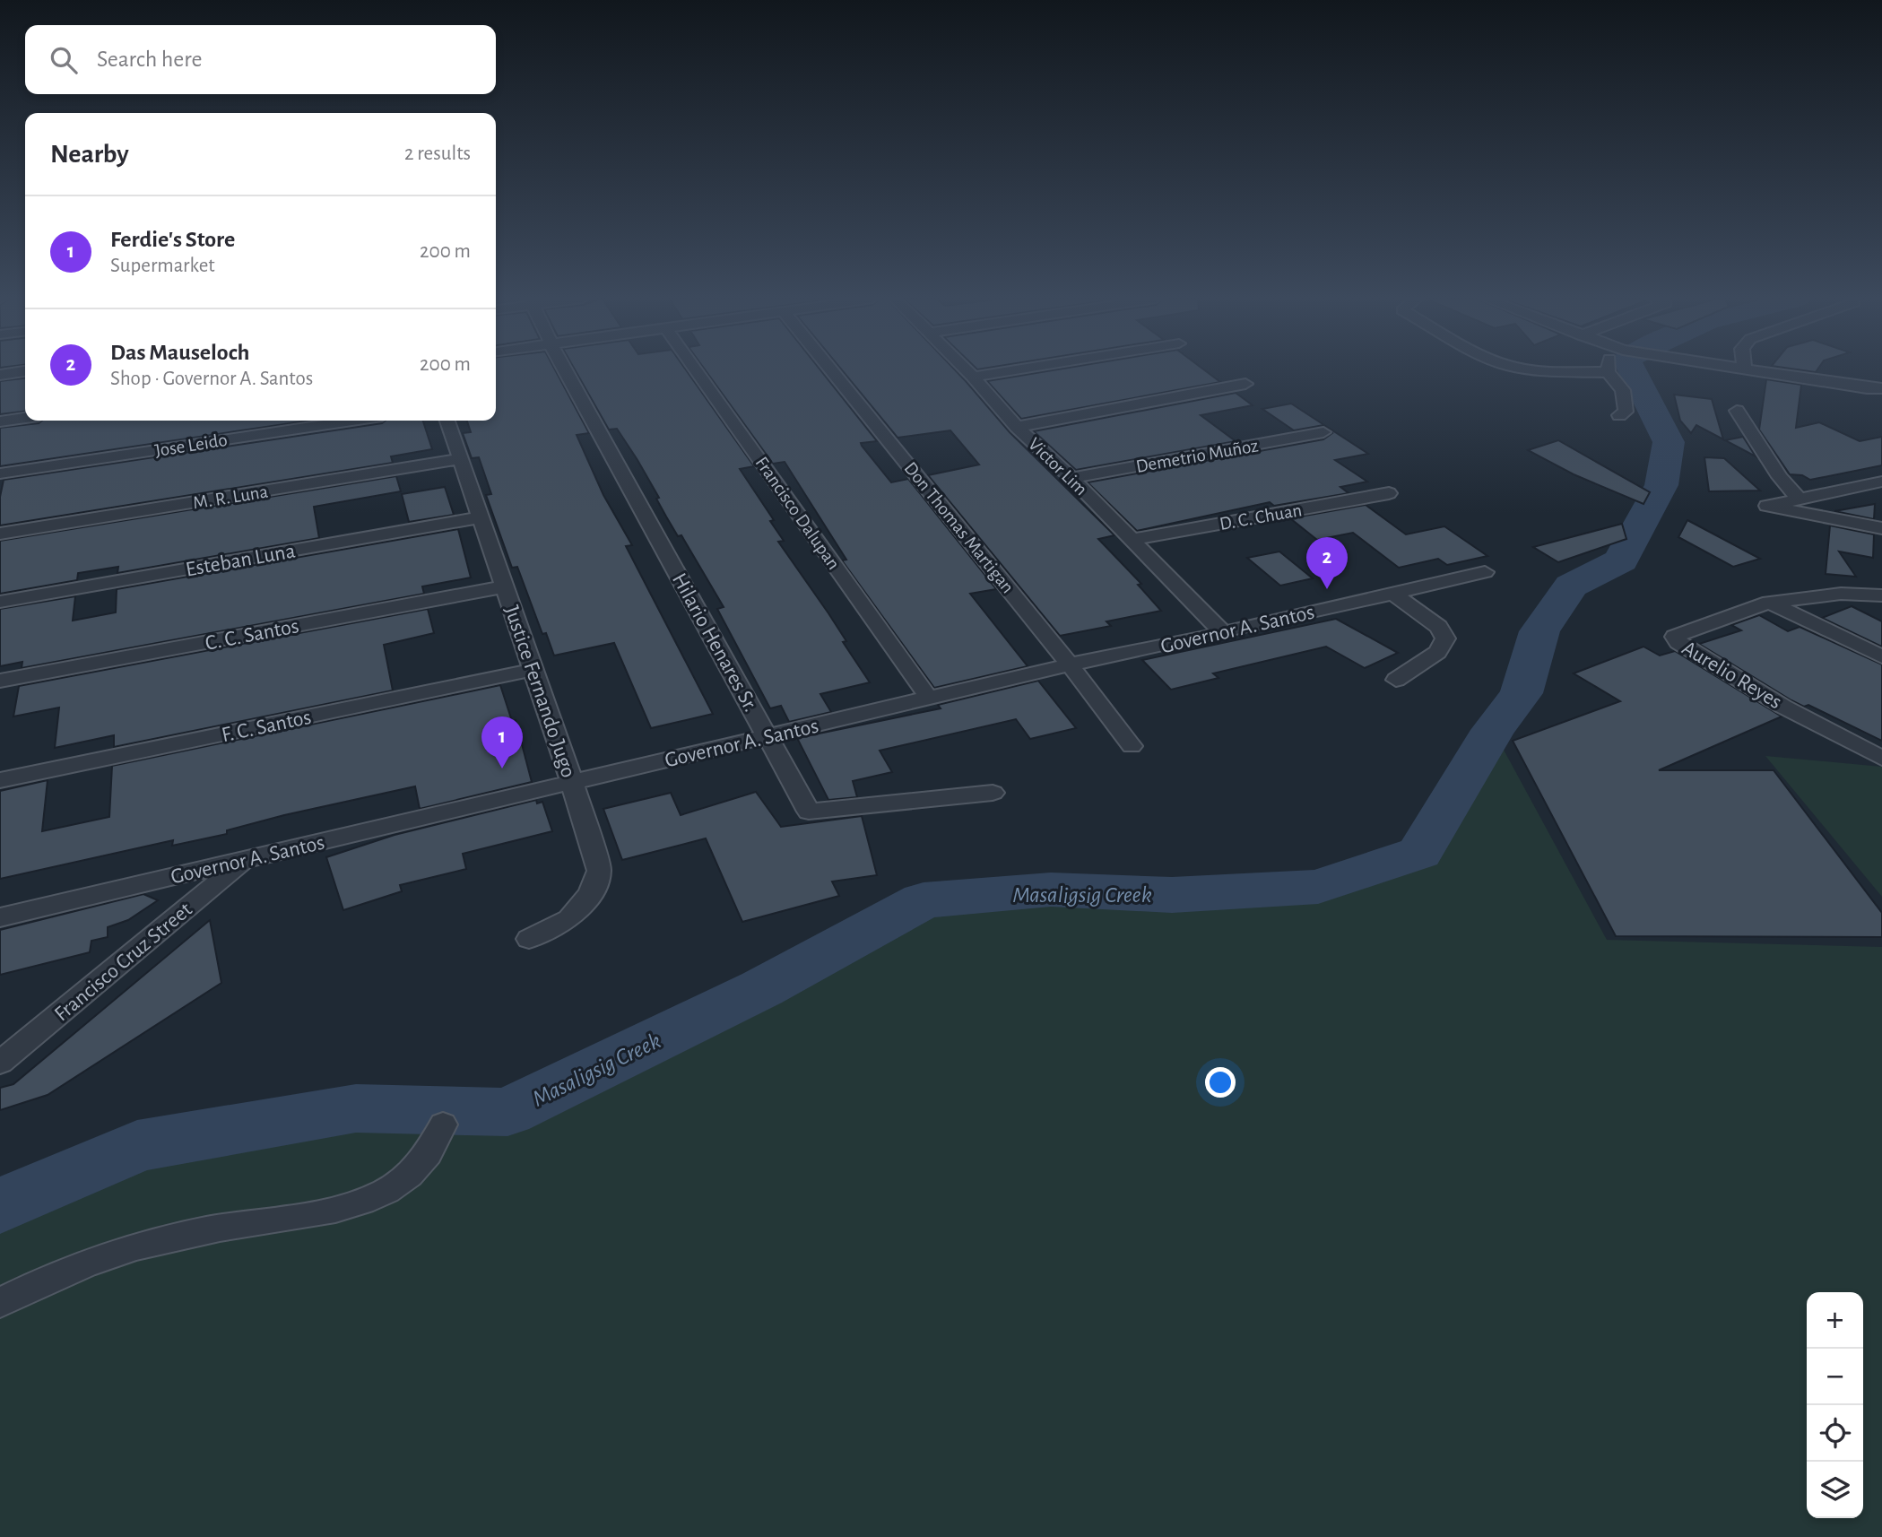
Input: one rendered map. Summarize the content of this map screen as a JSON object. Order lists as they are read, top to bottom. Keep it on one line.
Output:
{"streets":{"street":["Jose Leido","Demetrio Muñoz","Victor Lim","M. R. Luna","Francisco Dalupan","D. C. Chuan","Don Thomas Martigan","Esteban Luna","Governor A. Santos","C. C. Santos","Hilario Henares Sr.","Aurelio Reyes","Justice Fernando Jugo","F. C. Santos","Francisco Cruz Street"]},"crossings":[["Demetrio Muñoz","Victor Lim"],["Victor Lim","D. C. Chuan"],["Victor Lim","Governor A. Santos"],["M. R. Luna","Justice Fernando Jugo"],["Francisco Dalupan","Governor A. Santos"],["Don Thomas Martigan","Governor A. Santos"],["Esteban Luna","Justice Fernando Jugo"],["Governor A. Santos","Hilario Henares Sr."],["Governor A. Santos","Justice Fernando Jugo"],["Governor A. Santos","Francisco Cruz Street"],["C. C. Santos","Justice Fernando Jugo"],["Justice Fernando Jugo","F. C. Santos"]],"water":["Masaligsig Creek"],"page":{"search":"Search here","heading":["Nearby","2 results"],"list":[{"mark":"1","name":"Ferdie's Store","note":"Supermarket","value":"200 m"},{"mark":"2","name":"Das Mauseloch","note":"Shop · Governor A. Santos","value":"200 m"}],"pins":["2","1"],"map_buttons":["+","−"]}}
